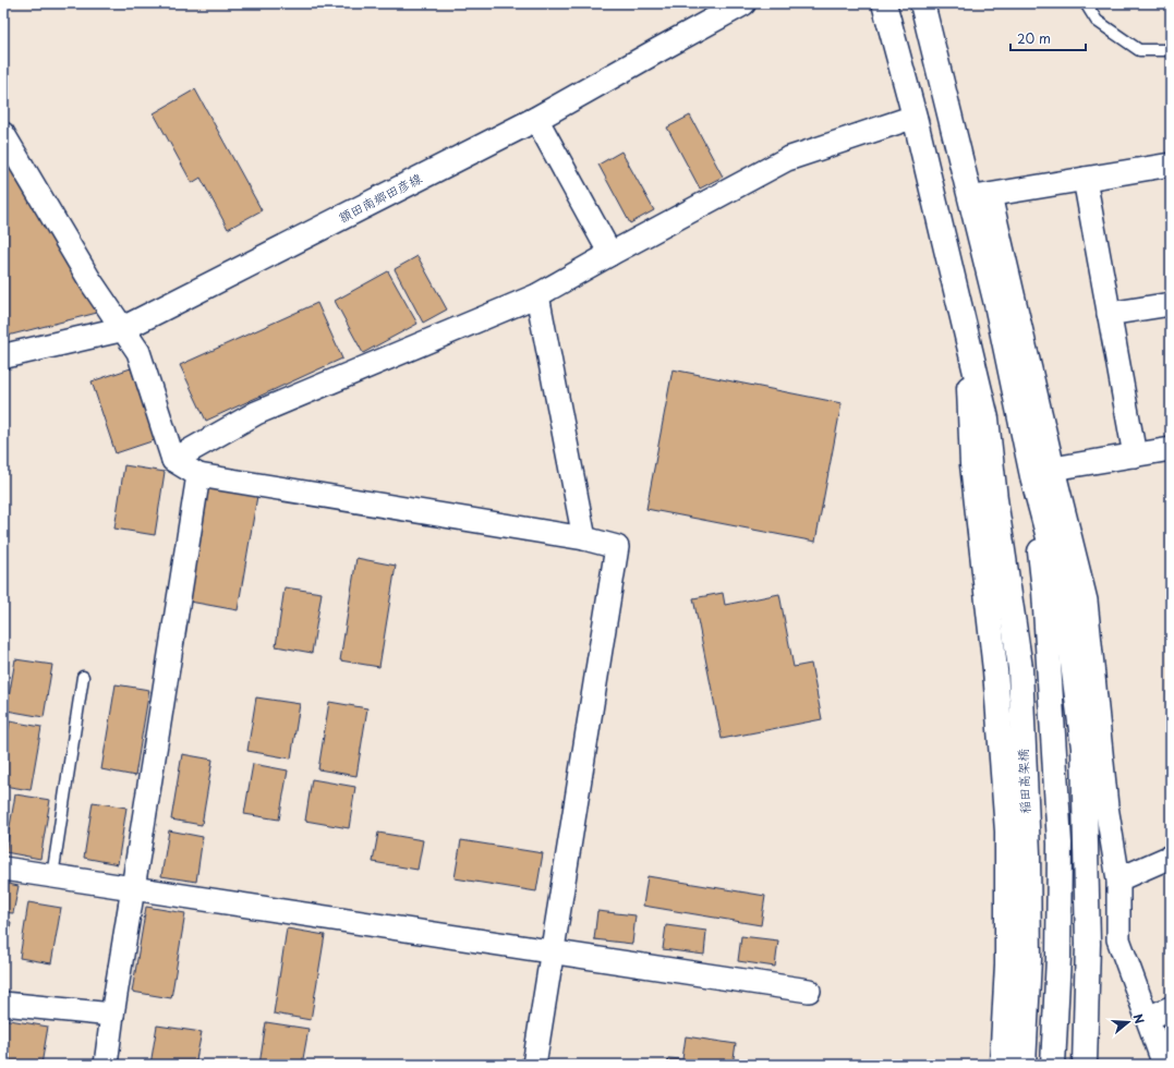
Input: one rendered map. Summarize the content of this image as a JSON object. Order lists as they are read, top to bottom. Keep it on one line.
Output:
{"streets":{"street":["額田南郷田彦線","稲田高架橋"]},"scale_bar":"20 m","north":"right"}
